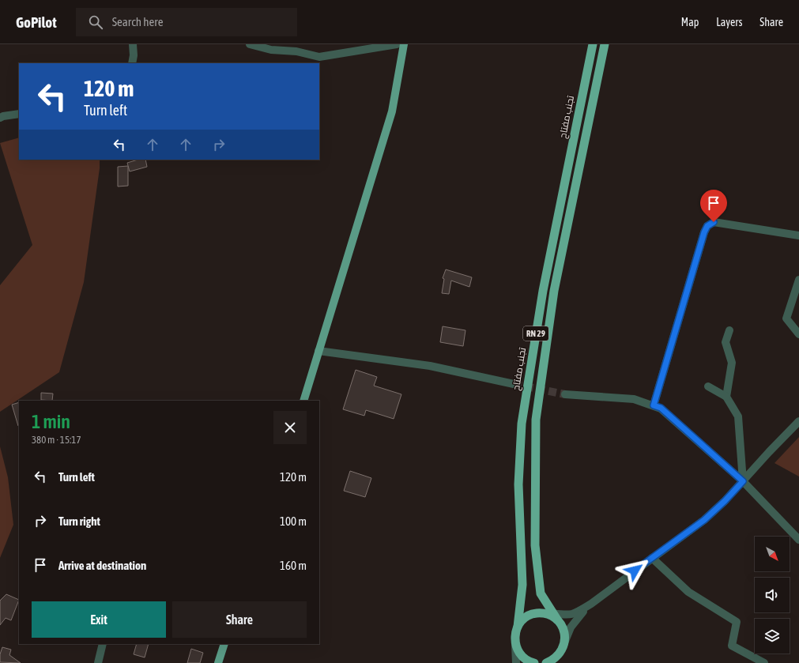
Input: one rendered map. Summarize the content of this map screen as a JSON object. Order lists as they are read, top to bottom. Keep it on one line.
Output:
{"streets":{"highway":["تجنب مفتاح","RN 29"]},"north":"bottom right","page":{"header":"GoPilot","search":"Search here","nav":["Map","Layers","Share"],"turn":["120 m","Turn left"],"heading":["1 min","380 m · 15:17"],"list":[{"name":"Turn left","value":"120 m"},{"name":"Turn right","value":"100 m"},{"name":"Arrive at destination","value":"160 m"}],"buttons":["Exit","Share"]}}
